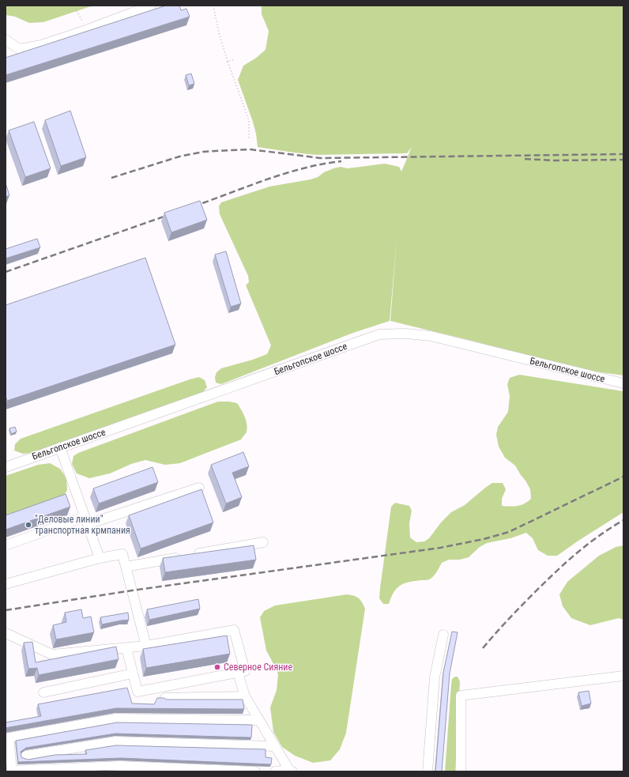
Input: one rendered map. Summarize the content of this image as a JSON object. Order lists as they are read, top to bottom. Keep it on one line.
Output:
{"streets":{"street":["Бельгопское шоссе"]},"places":["\"Деловые линии\" транспортная крмпания","Северное Сияние"]}
